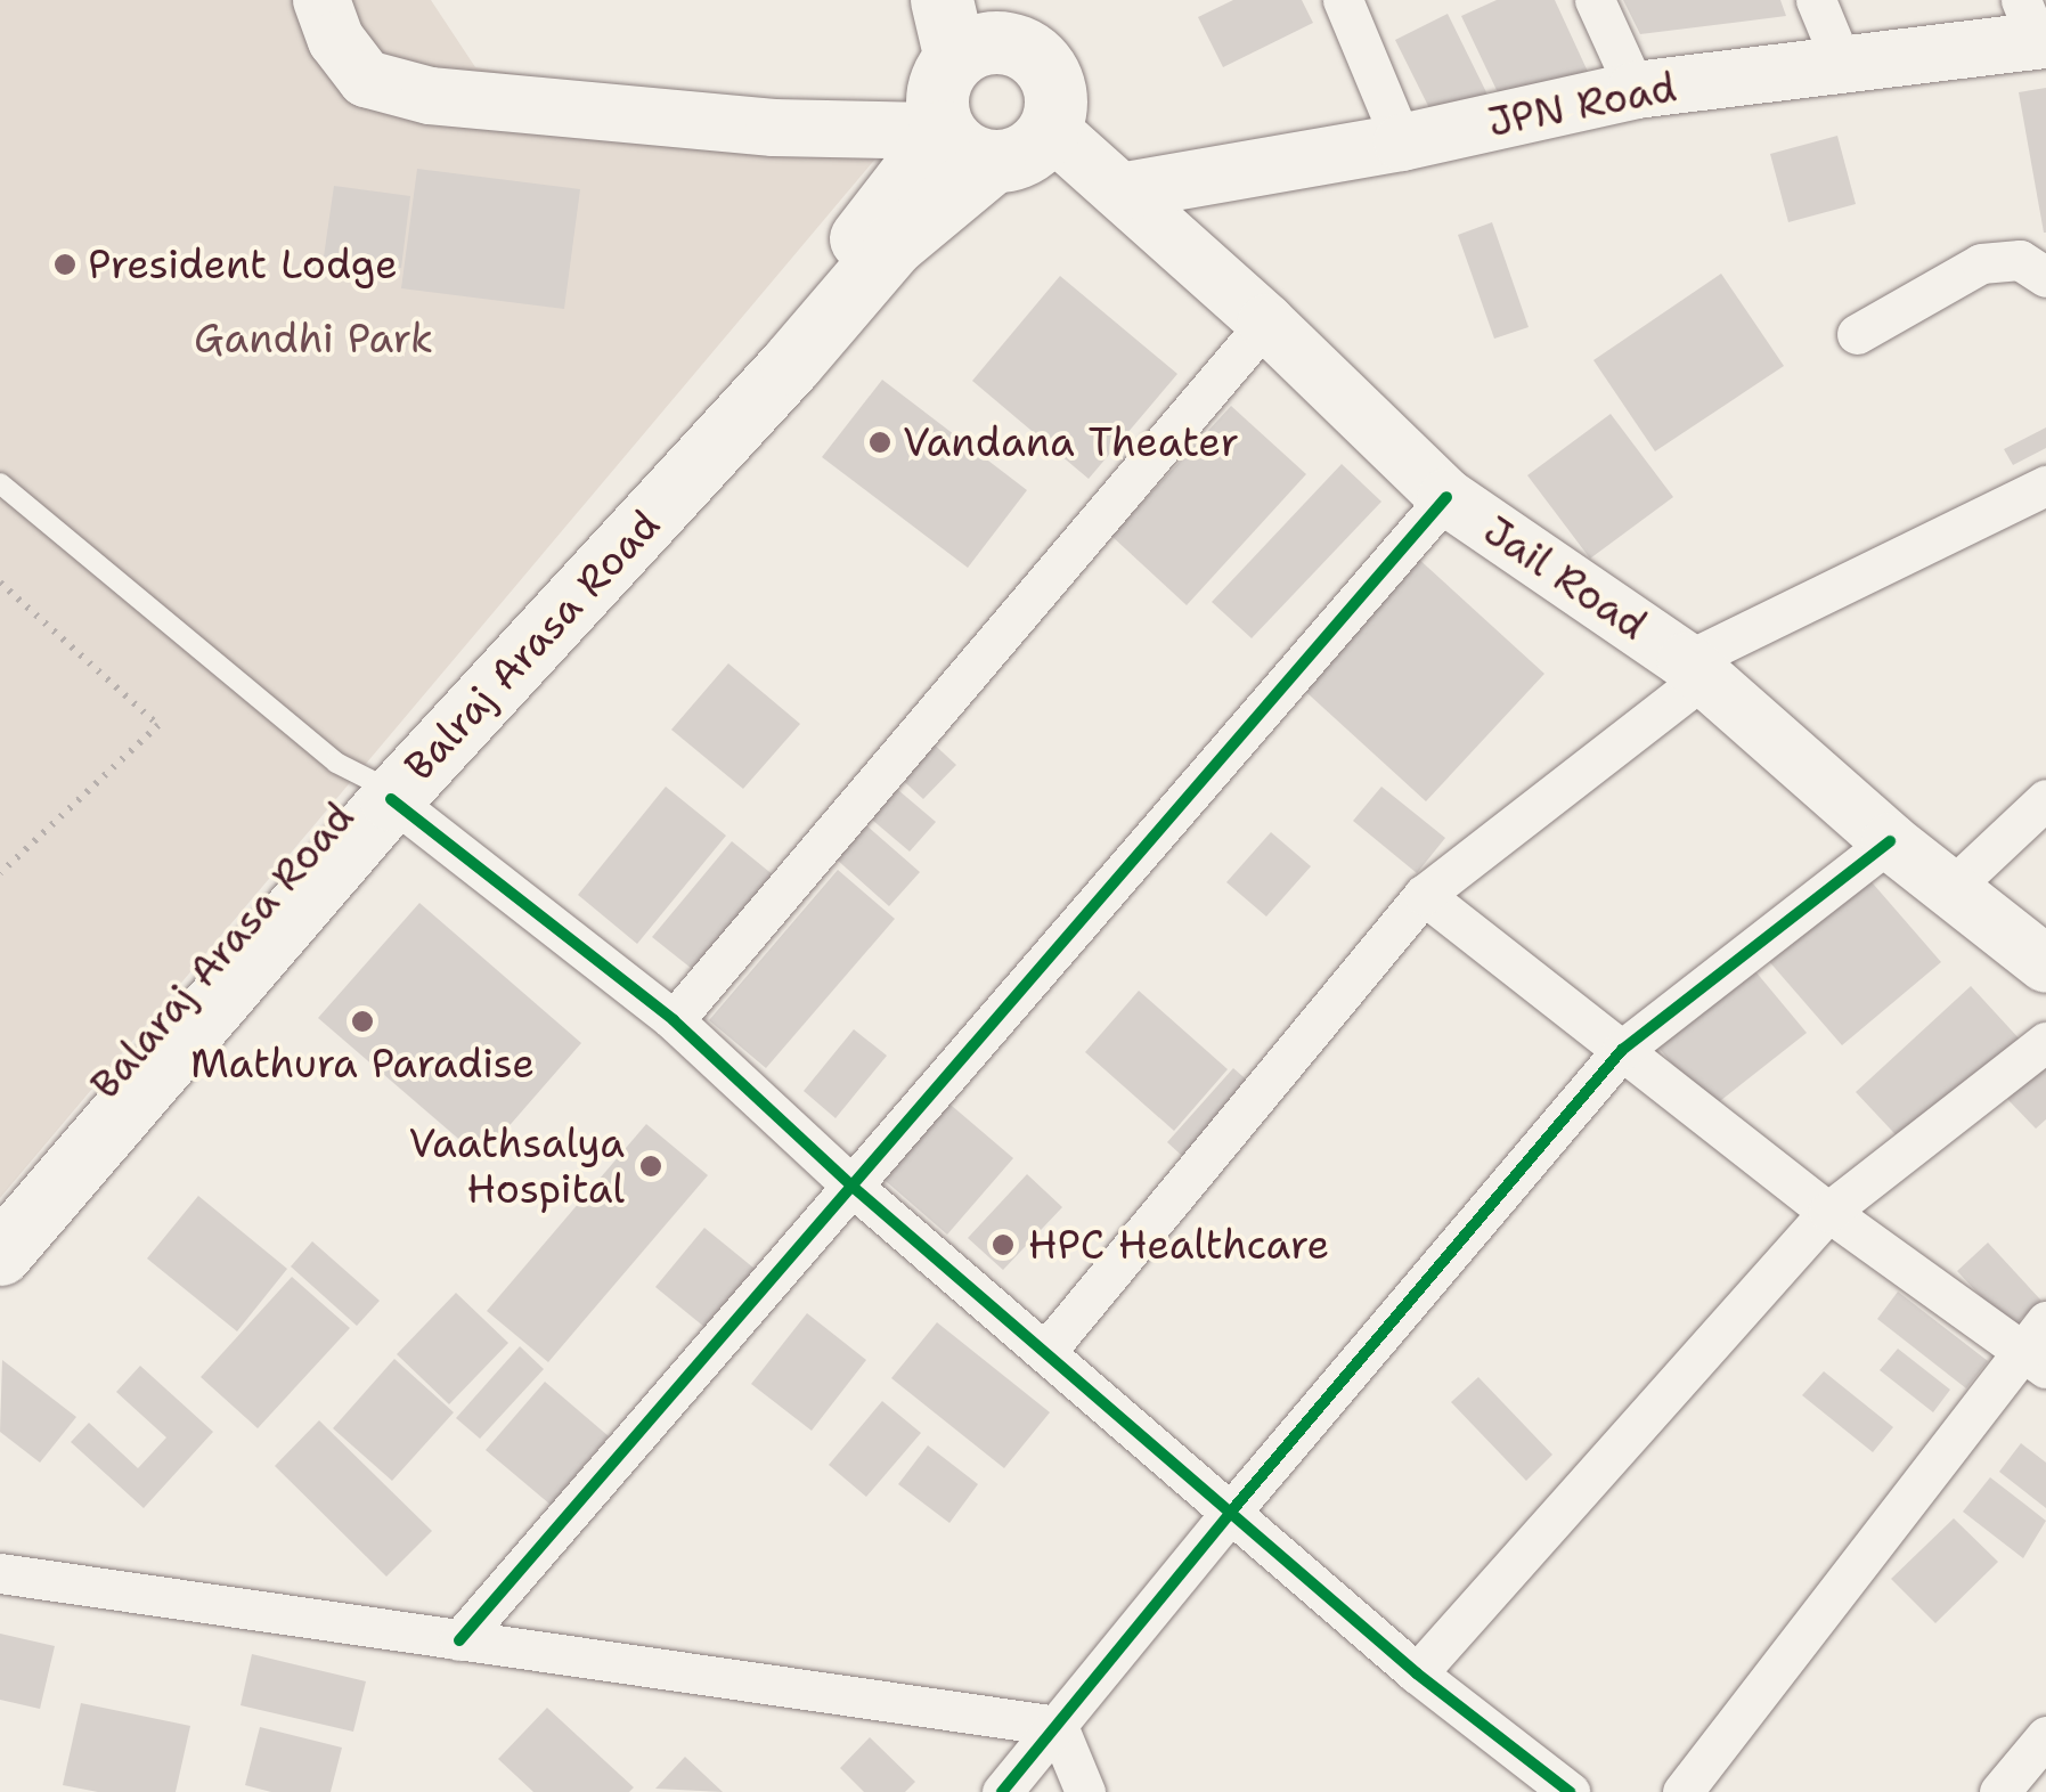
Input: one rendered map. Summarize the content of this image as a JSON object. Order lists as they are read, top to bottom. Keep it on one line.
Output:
{"streets":{"main road":["JPN Road","Jail Road","Balraj Arasa Road","Balaraj Arasa Road"]},"crossings":[["JPN Road","Jail Road"],["Jail Road","Balraj Arasa Road"],["Balraj Arasa Road","Balaraj Arasa Road"]],"parks":["Gandhi Park"],"places":["President Lodge","Vandana Theater","Mathura Paradise","Vaathsalya Hospital","HPC Healthcare"]}
